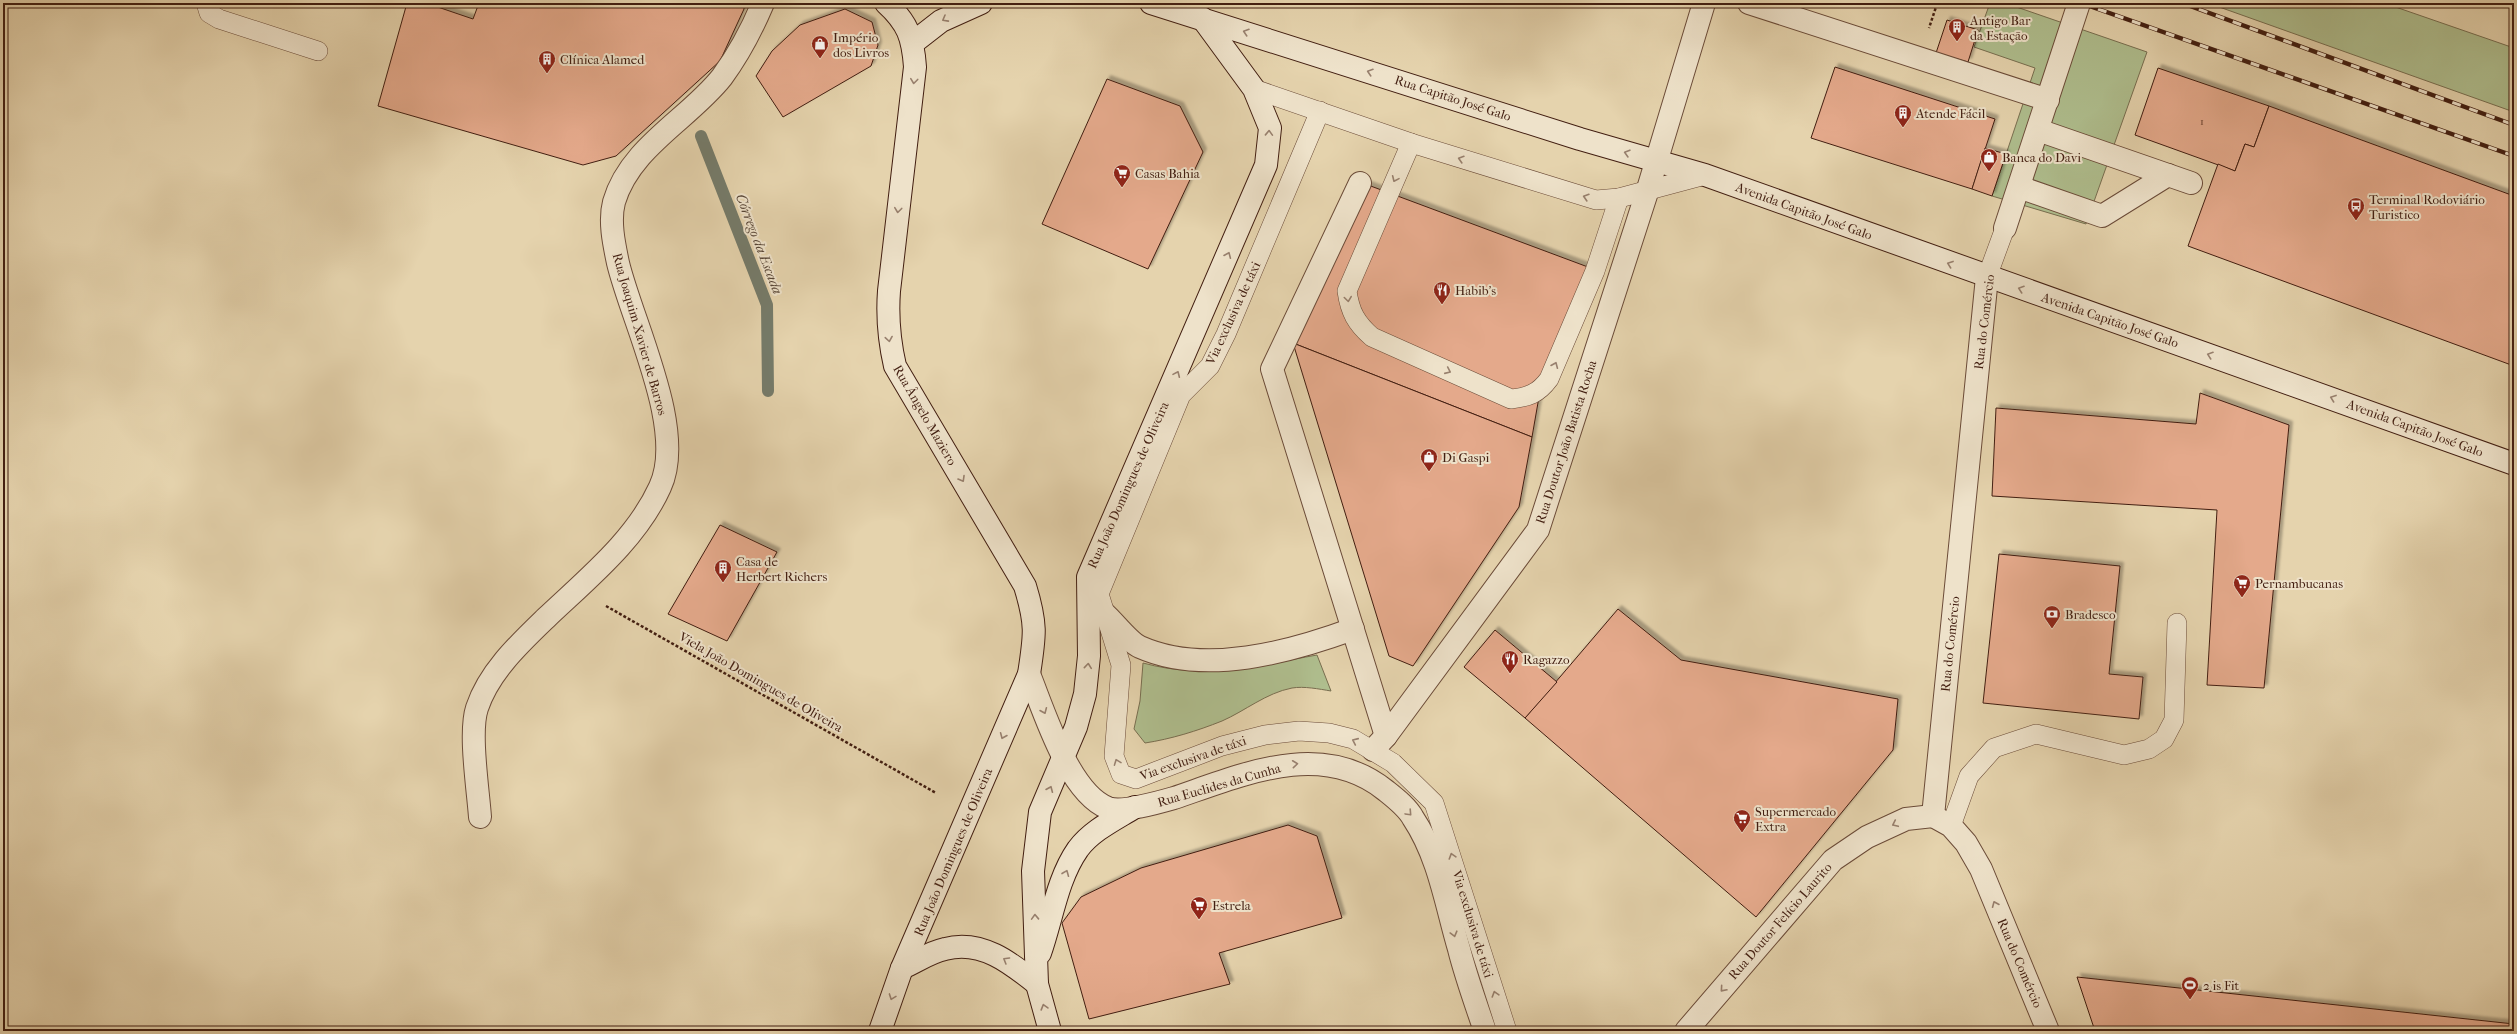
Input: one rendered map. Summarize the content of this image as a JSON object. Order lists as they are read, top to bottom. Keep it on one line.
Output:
{"streets":{"street":["Rua Capitão José Galo","Avenida Capitão José Galo","Rua do Comércio","Rua Joaquim Xavier de Barros","Rua Ângelo Maziero","Rua Doutor João Batista Rocha","Rua João Domingues de Oliveira","Rua Euclides da Cunha","Rua Doutor Felício Laurito"],"lane":["Via exclusiva de táxi"],"path":["Viela João Domingues de Oliveira"]},"crossings":[["Rua Capitão José Galo","Avenida Capitão José Galo"],["Rua Capitão José Galo","Rua Doutor João Batista Rocha"],["Rua Capitão José Galo","Rua João Domingues de Oliveira"],["Avenida Capitão José Galo","Rua do Comércio"],["Via exclusiva de táxi","Rua Doutor João Batista Rocha"],["Rua do Comércio","Rua Doutor Felício Laurito"],["Rua Joaquim Xavier de Barros","Viela João Domingues de Oliveira"],["Rua Ângelo Maziero","Rua João Domingues de Oliveira"],["Rua Ângelo Maziero","Rua Euclides da Cunha"],["Rua João Domingues de Oliveira","Rua Euclides da Cunha"]],"one_way":["Rua Capitão José Galo","Rua Ângelo Maziero","Rua Doutor Felício Laurito"],"water":["Córrego da Escada"],"places":{"building":["Antigo Bar da Estação","Clínica Alamed","Atende Fácil","Casa de Herbert Richers"],"shop":["Império dos Livros","Banca do Davi","Di Gaspi"],"supermarket":["Casas Bahia","Pernambucanas","Supermercado Extra","Estrela"],"bus stop":["Terminal Rodoviário Turistico"],"restaurant":["Habib's","Ragazzo"],"bank":["Bradesco"],"sports":["2 is Fit"]},"house_numbers":["1"]}
